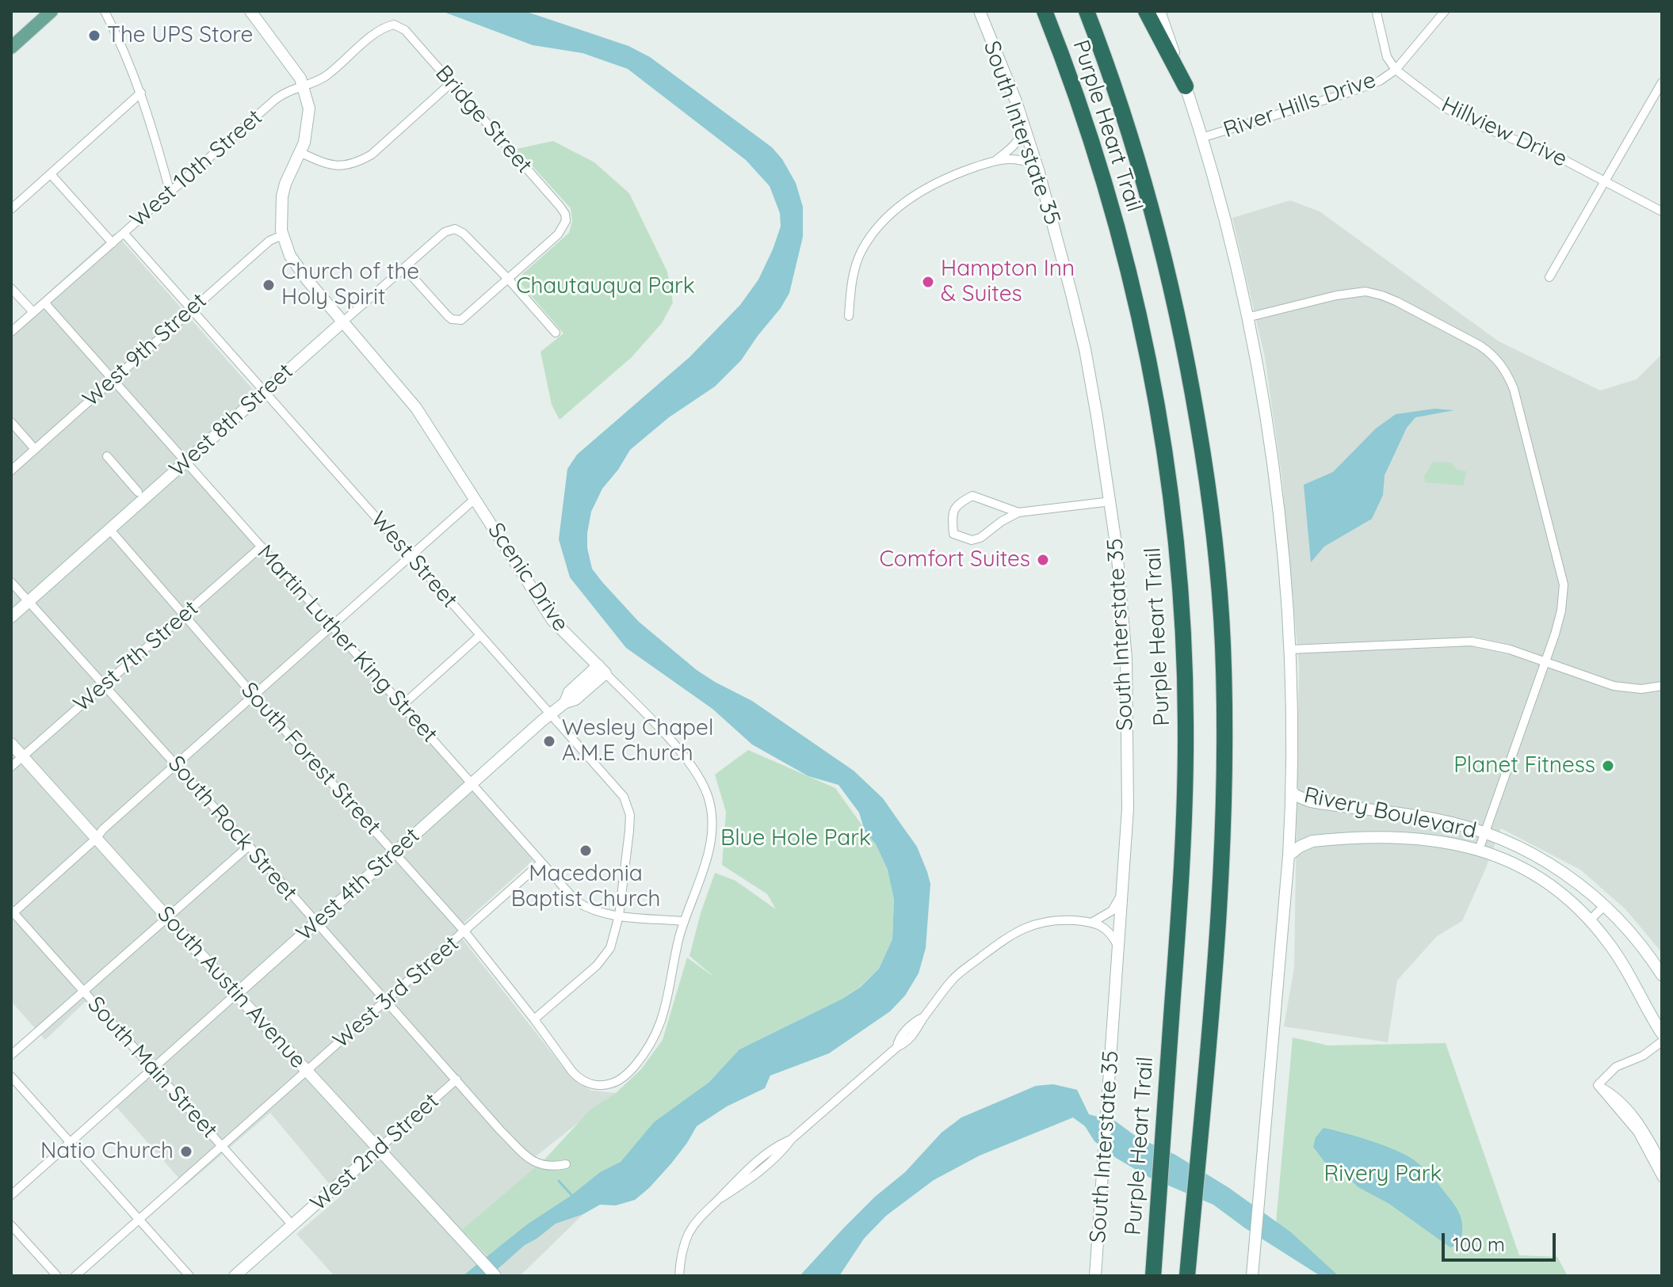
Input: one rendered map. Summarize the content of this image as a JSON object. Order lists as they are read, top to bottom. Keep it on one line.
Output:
{"streets":{"highway":["Purple Heart Trail"],"main road":["South Interstate 35","West 8th Street","Scenic Drive","Rivery Boulevard","West 4th Street","South Austin Avenue","West 2nd Street"],"street":["River Hills Drive","Bridge Street","Hillview Drive","West 10th Street","West 9th Street","West Street","Martin Luther King Street","West 7th Street","South Forest Street","South Rock Street","West 3rd Street","South Main Street"]},"crossings":[["River Hills Drive","Hillview Drive"],["Bridge Street","West 10th Street"],["Bridge Street","West 8th Street"],["West 10th Street","West Street"],["West 10th Street","Scenic Drive"],["West 10th Street","Martin Luther King Street"],["West 9th Street","West Street"],["West 9th Street","Scenic Drive"],["West 9th Street","Martin Luther King Street"],["West 8th Street","West Street"],["West 8th Street","Scenic Drive"],["West 8th Street","Martin Luther King Street"],["West 8th Street","South Forest Street"],["West 8th Street","South Rock Street"],["West Street","Martin Luther King Street"],["West Street","West 4th Street"],["Scenic Drive","Martin Luther King Street"],["Scenic Drive","South Forest Street"],["Scenic Drive","West 4th Street"],["Martin Luther King Street","West 7th Street"],["Martin Luther King Street","West 4th Street"],["Martin Luther King Street","West 3rd Street"],["West 7th Street","South Forest Street"],["West 7th Street","South Rock Street"],["West 7th Street","South Austin Avenue"],["South Forest Street","West 4th Street"],["South Forest Street","West 3rd Street"],["South Rock Street","West 4th Street"],["South Rock Street","West 3rd Street"],["South Rock Street","West 2nd Street"],["West 4th Street","South Austin Avenue"],["West 4th Street","South Main Street"],["South Austin Avenue","West 3rd Street"],["South Austin Avenue","West 2nd Street"],["West 3rd Street","South Main Street"],["South Main Street","West 2nd Street"]],"parks":["Chautauqua Park","Blue Hole Park","Rivery Park"],"places":["The UPS Store","Hampton Inn & Suites","Church of the Holy Spirit","Comfort Suites","Wesley Chapel A.M.E Church","Planet Fitness","Macedonia Baptist Church","Natio Church"],"scale_bar":"100 m"}
